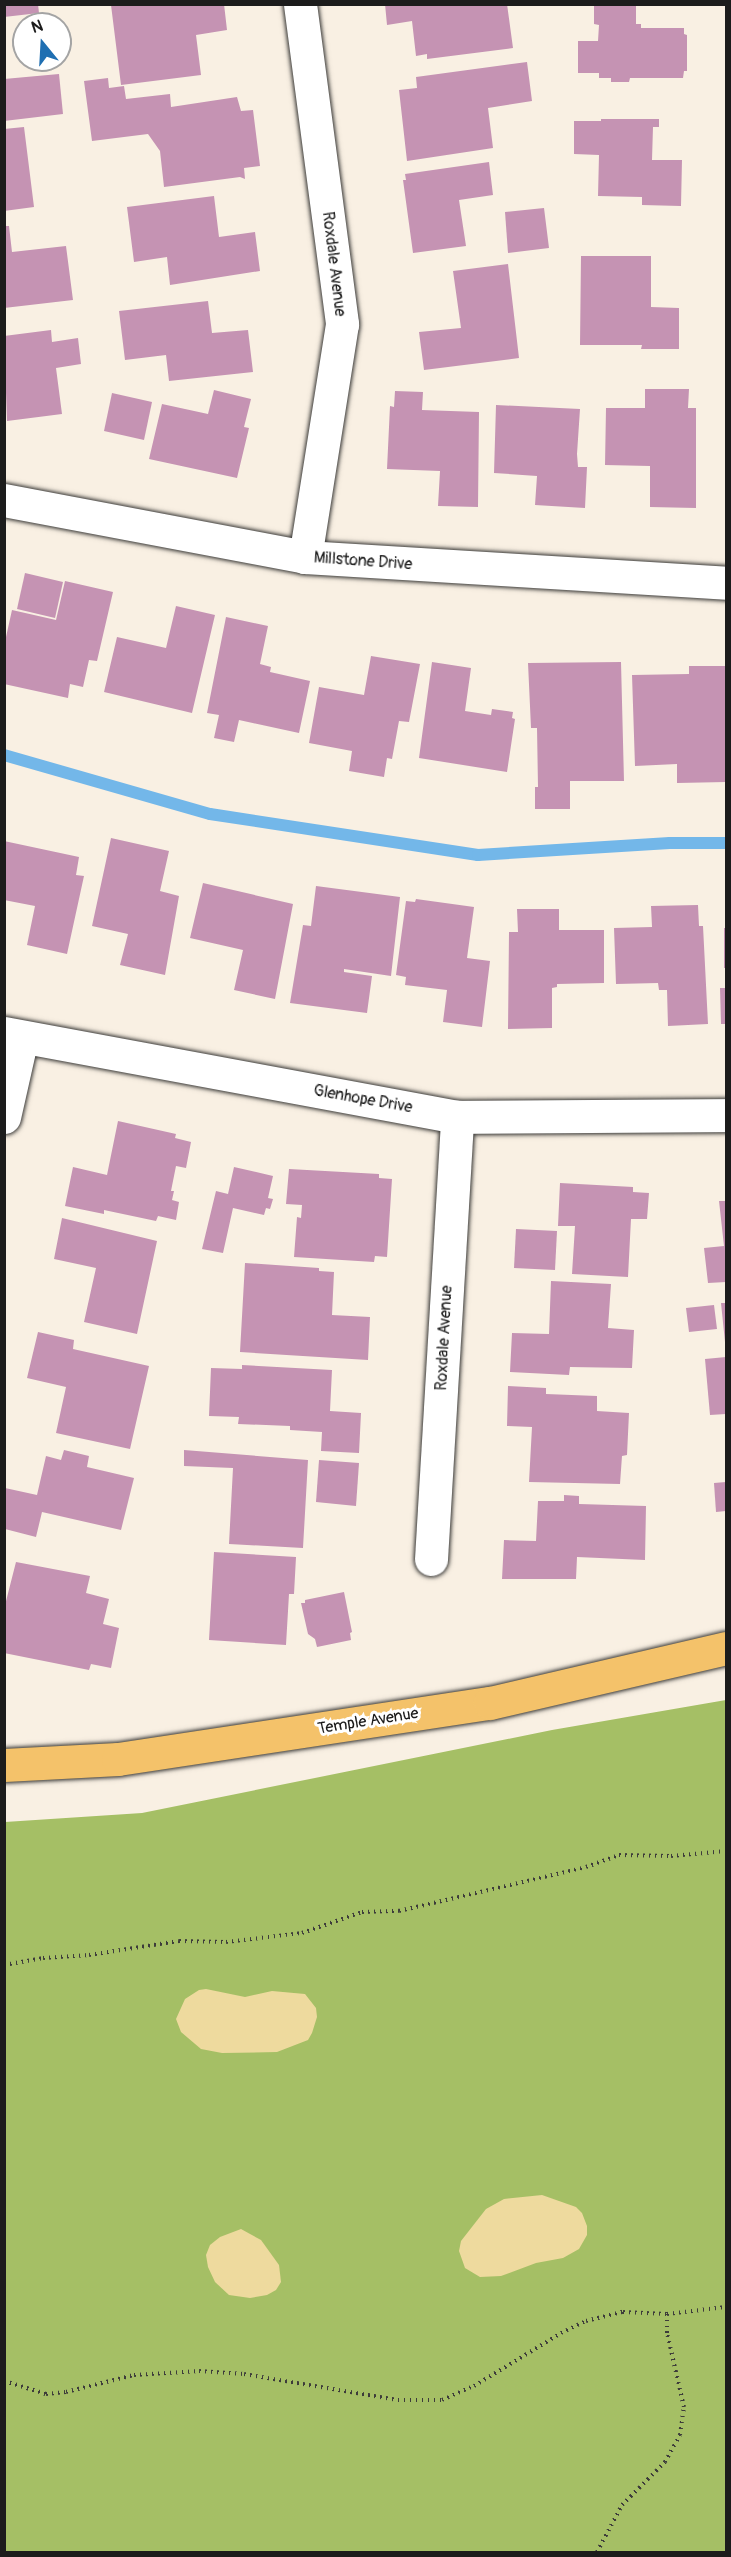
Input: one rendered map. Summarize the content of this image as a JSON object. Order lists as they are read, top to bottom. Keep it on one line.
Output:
{"streets":{"main road":["Temple Avenue"],"street":["Roxdale Avenue","Millstone Drive","Glenhope Drive"]},"crossings":[["Roxdale Avenue","Millstone Drive"],["Roxdale Avenue","Glenhope Drive"]],"north":"top"}
